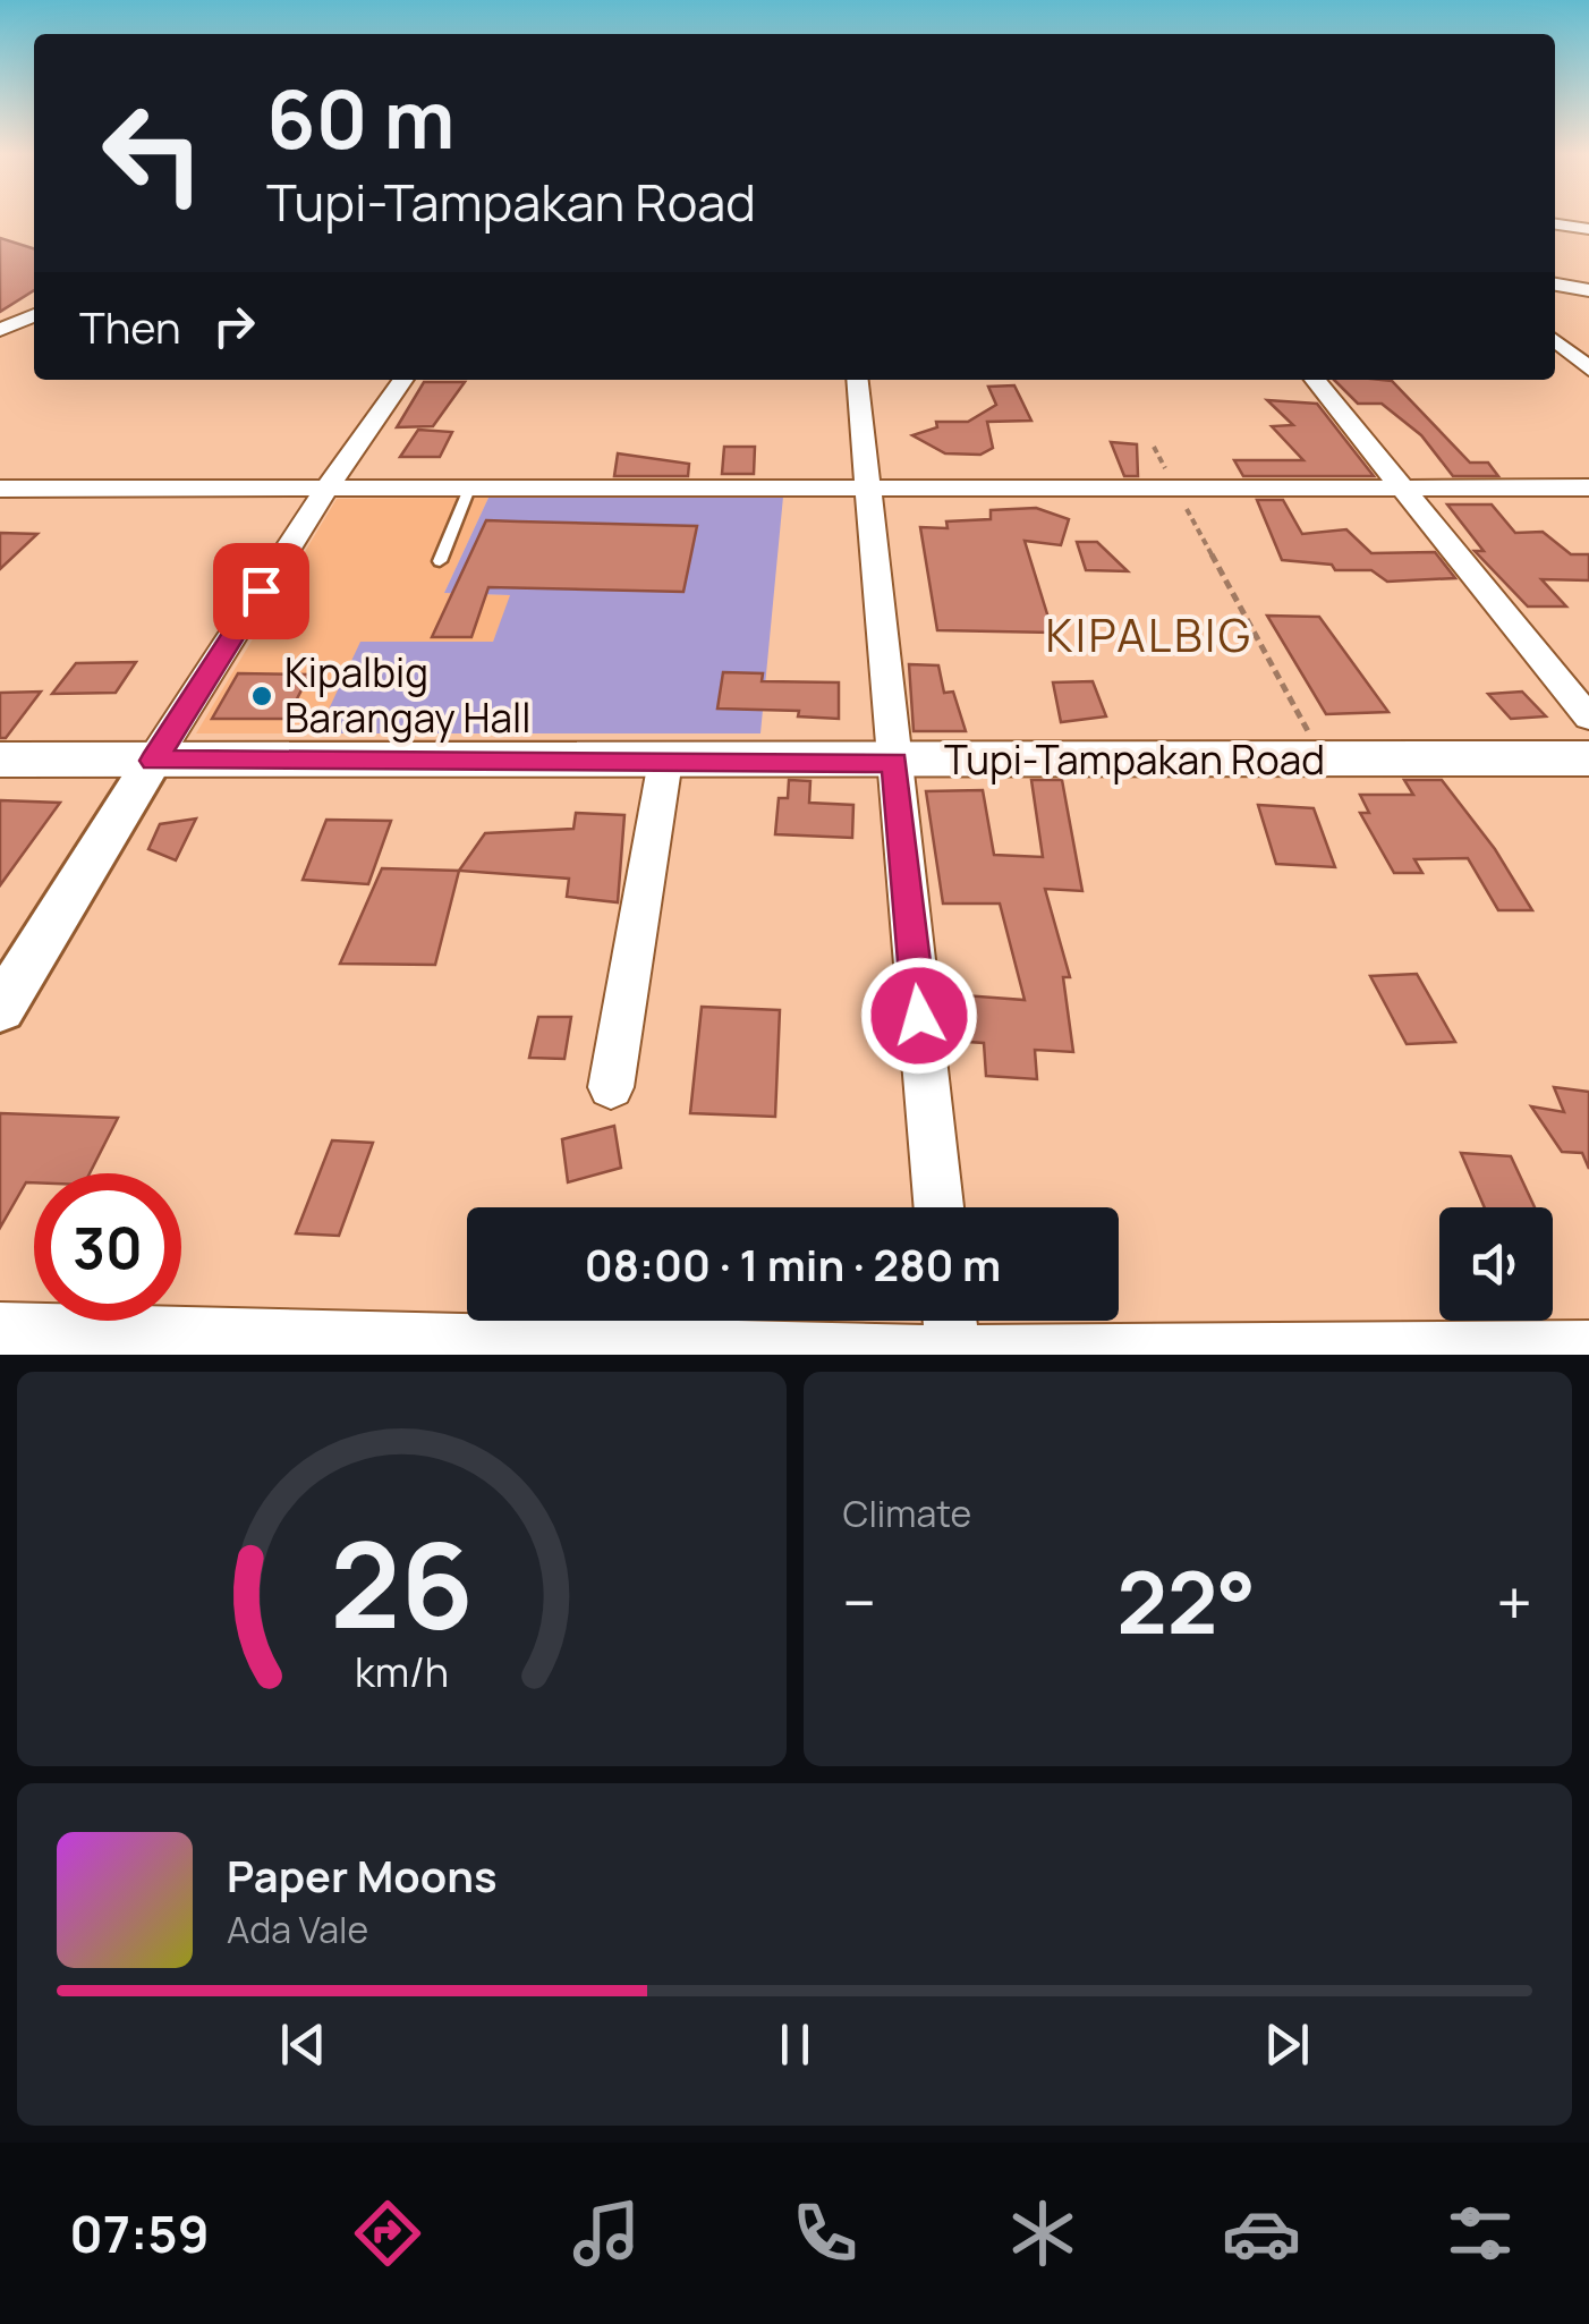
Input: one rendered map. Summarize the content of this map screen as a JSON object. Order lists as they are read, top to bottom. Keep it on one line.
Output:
{"streets":{"main road":["Tupi-Tampakan Road"]},"districts":["KIPALBIG"],"places":["Kipalbig Barangay Hall"],"page":{"turn":["60 m","Tupi-Tampakan Road"],"then":"Then","limit":"30","trip":"08:00 · 1 min · 280 m","tile":"Climate","heat":["−","22°","+"],"song":["Paper Moons","Ada Vale"],"tabs":"07:59","gauge":["26","km/h"]}}
